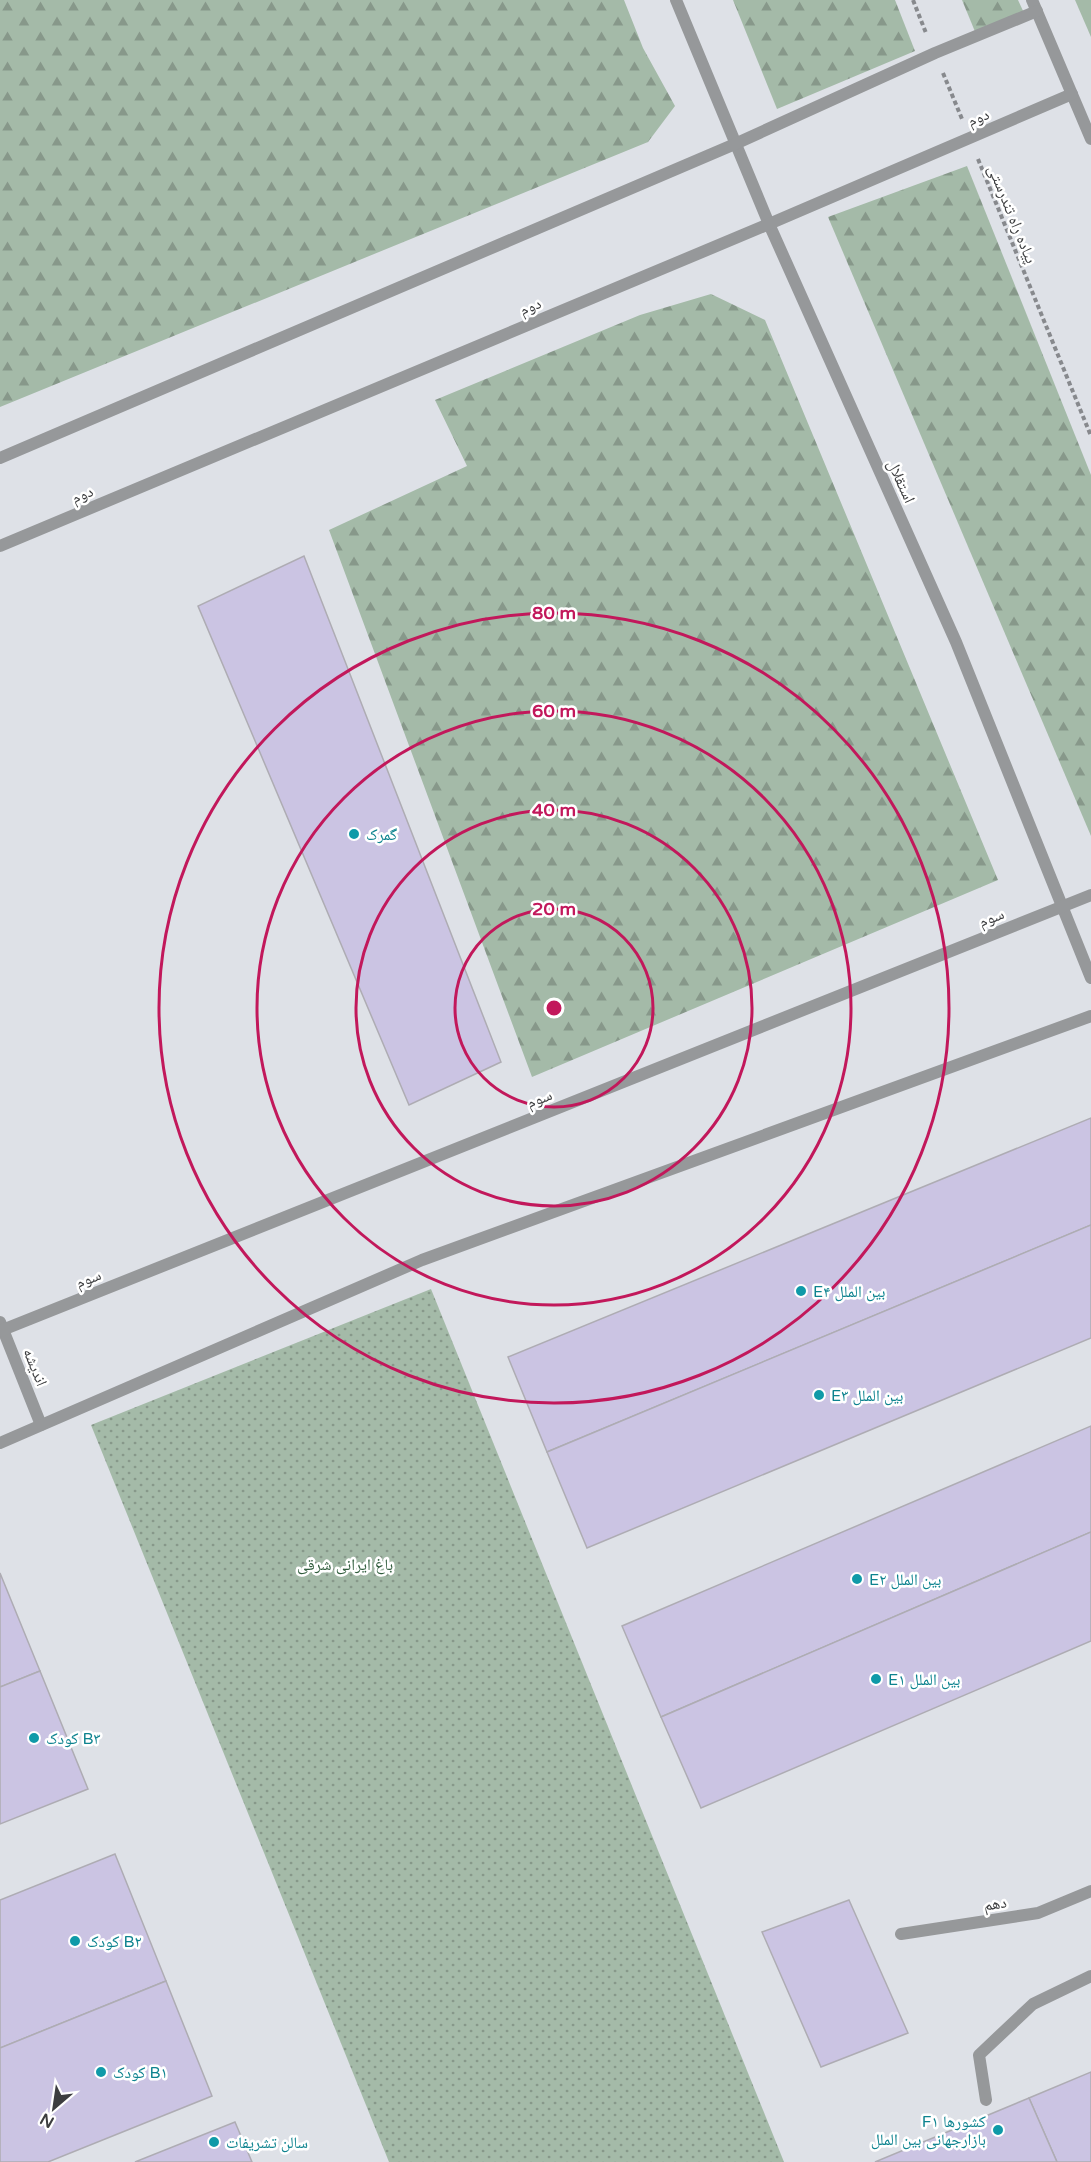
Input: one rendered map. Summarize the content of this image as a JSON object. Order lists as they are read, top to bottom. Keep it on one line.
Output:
{"streets":{"lane":["دوم","استقلال","سوم","اندیشه","دهم"],"path":["پیاده راه تندرستی"]},"crossings":[["دوم","پیاده راه تندرستی"],["دوم","استقلال"],["استقلال","سوم"],["سوم","اندیشه"]],"parks":["باغ ایرانی شرقی"],"places":["گمرک","E۴ بین الملل","E۳ بین الملل","E۲ بین الملل","E۱ بین الملل","کودک B۳","کودک B۲","کودک B۱","F۱ کشورها بازارجهانی بین الملل","سالن تشریفات"],"north":"bottom left","rings":["80 m","60 m","40 m","20 m"]}
